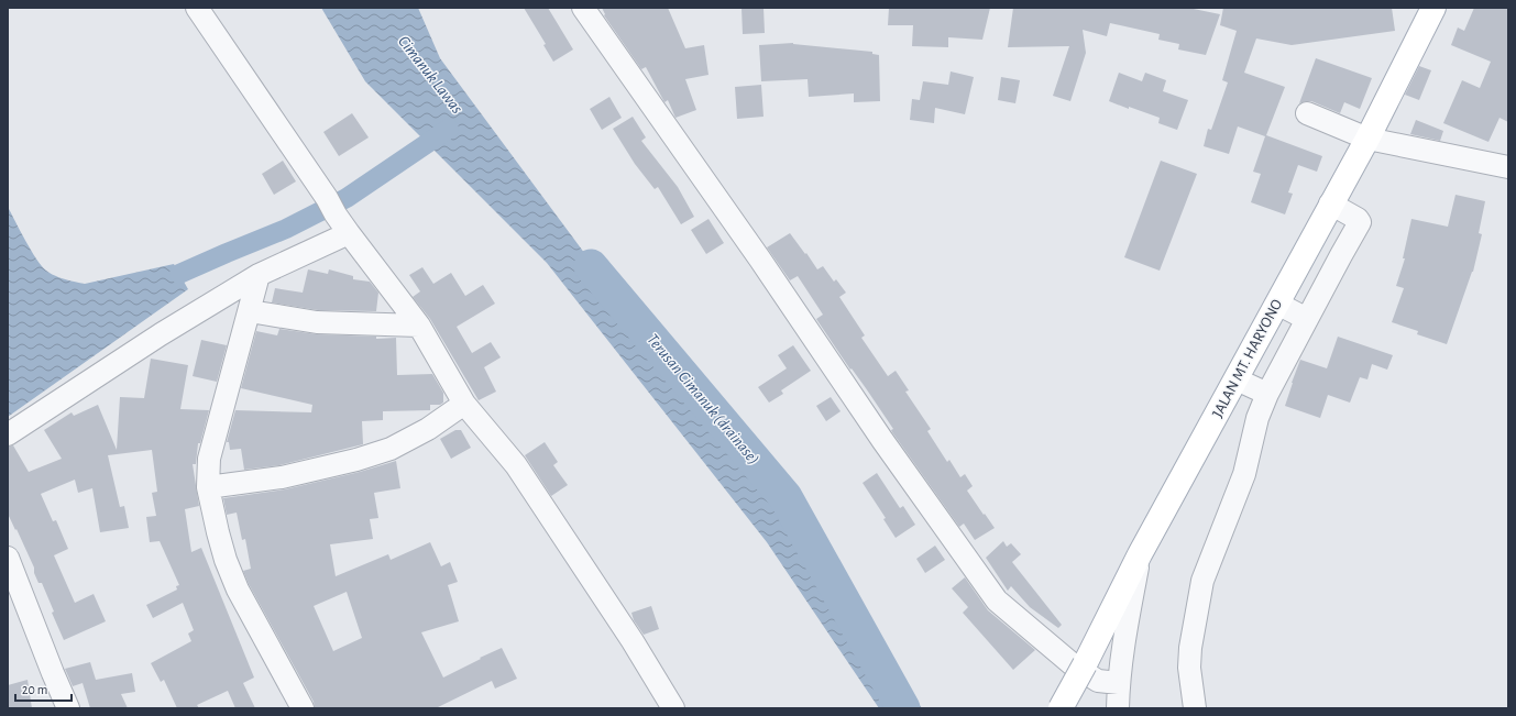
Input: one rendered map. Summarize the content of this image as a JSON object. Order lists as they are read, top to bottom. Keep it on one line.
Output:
{"streets":{"main road":["JALAN MT. HARYONO"]},"water":["Cimanuk Lawas","Terusan Cimanuk (drainase)"],"scale_bar":"20 m"}
